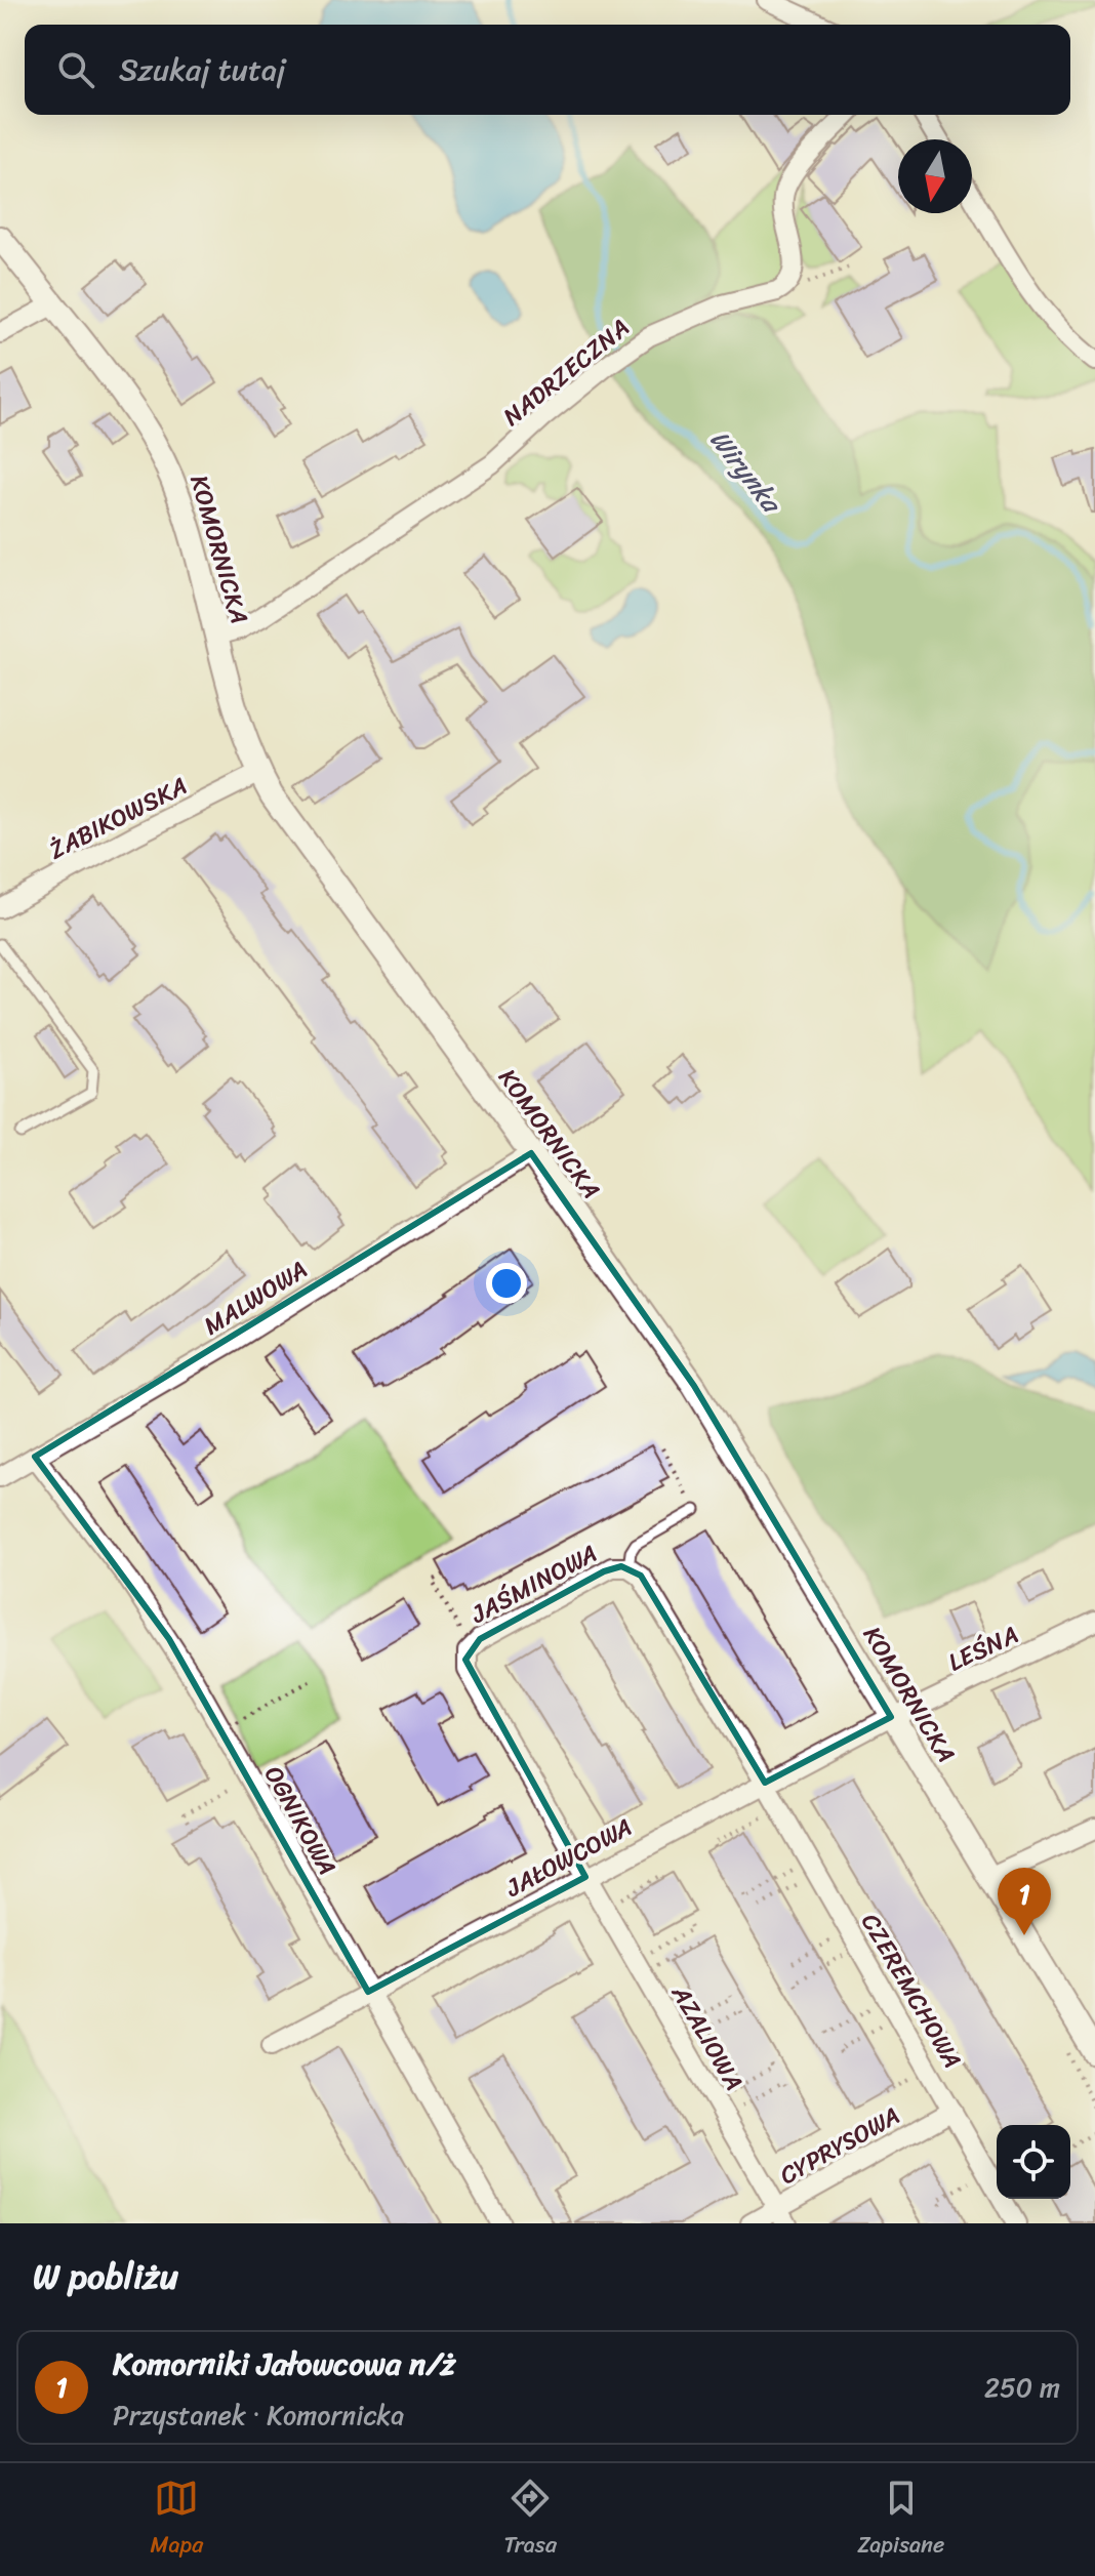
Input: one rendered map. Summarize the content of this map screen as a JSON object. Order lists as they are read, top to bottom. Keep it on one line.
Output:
{"streets":{"street":["NADRZECZNA","KOMORNICKA","ŻABIKOWSKA","MALWOWA","JAŚMINOWA","LEŚNA","OGNIKOWA","JAŁOWCOWA","CZEREMCHOWA","AZALIOWA","CYPRYSOWA"]},"crossings":[["NADRZECZNA","KOMORNICKA"],["KOMORNICKA","ŻABIKOWSKA"],["KOMORNICKA","MALWOWA"],["KOMORNICKA","LEŚNA"],["KOMORNICKA","JAŁOWCOWA"],["MALWOWA","OGNIKOWA"],["JAŚMINOWA","JAŁOWCOWA"],["JAŚMINOWA","CZEREMCHOWA"],["JAŚMINOWA","AZALIOWA"],["LEŚNA","JAŁOWCOWA"],["OGNIKOWA","JAŁOWCOWA"],["JAŁOWCOWA","CZEREMCHOWA"],["JAŁOWCOWA","AZALIOWA"],["CZEREMCHOWA","CYPRYSOWA"],["AZALIOWA","CYPRYSOWA"]],"water":["Wirynka"],"north":"bottom","page":{"search":"Szukaj tutaj","pins":"1","heading":"W pobliżu","list":[{"mark":"1","name":"Komorniki Jałowcowa n/ż","note":"Przystanek · Komornicka","value":"250 m"}],"nav":["Mapa","Trasa","Zapisane"]}}
